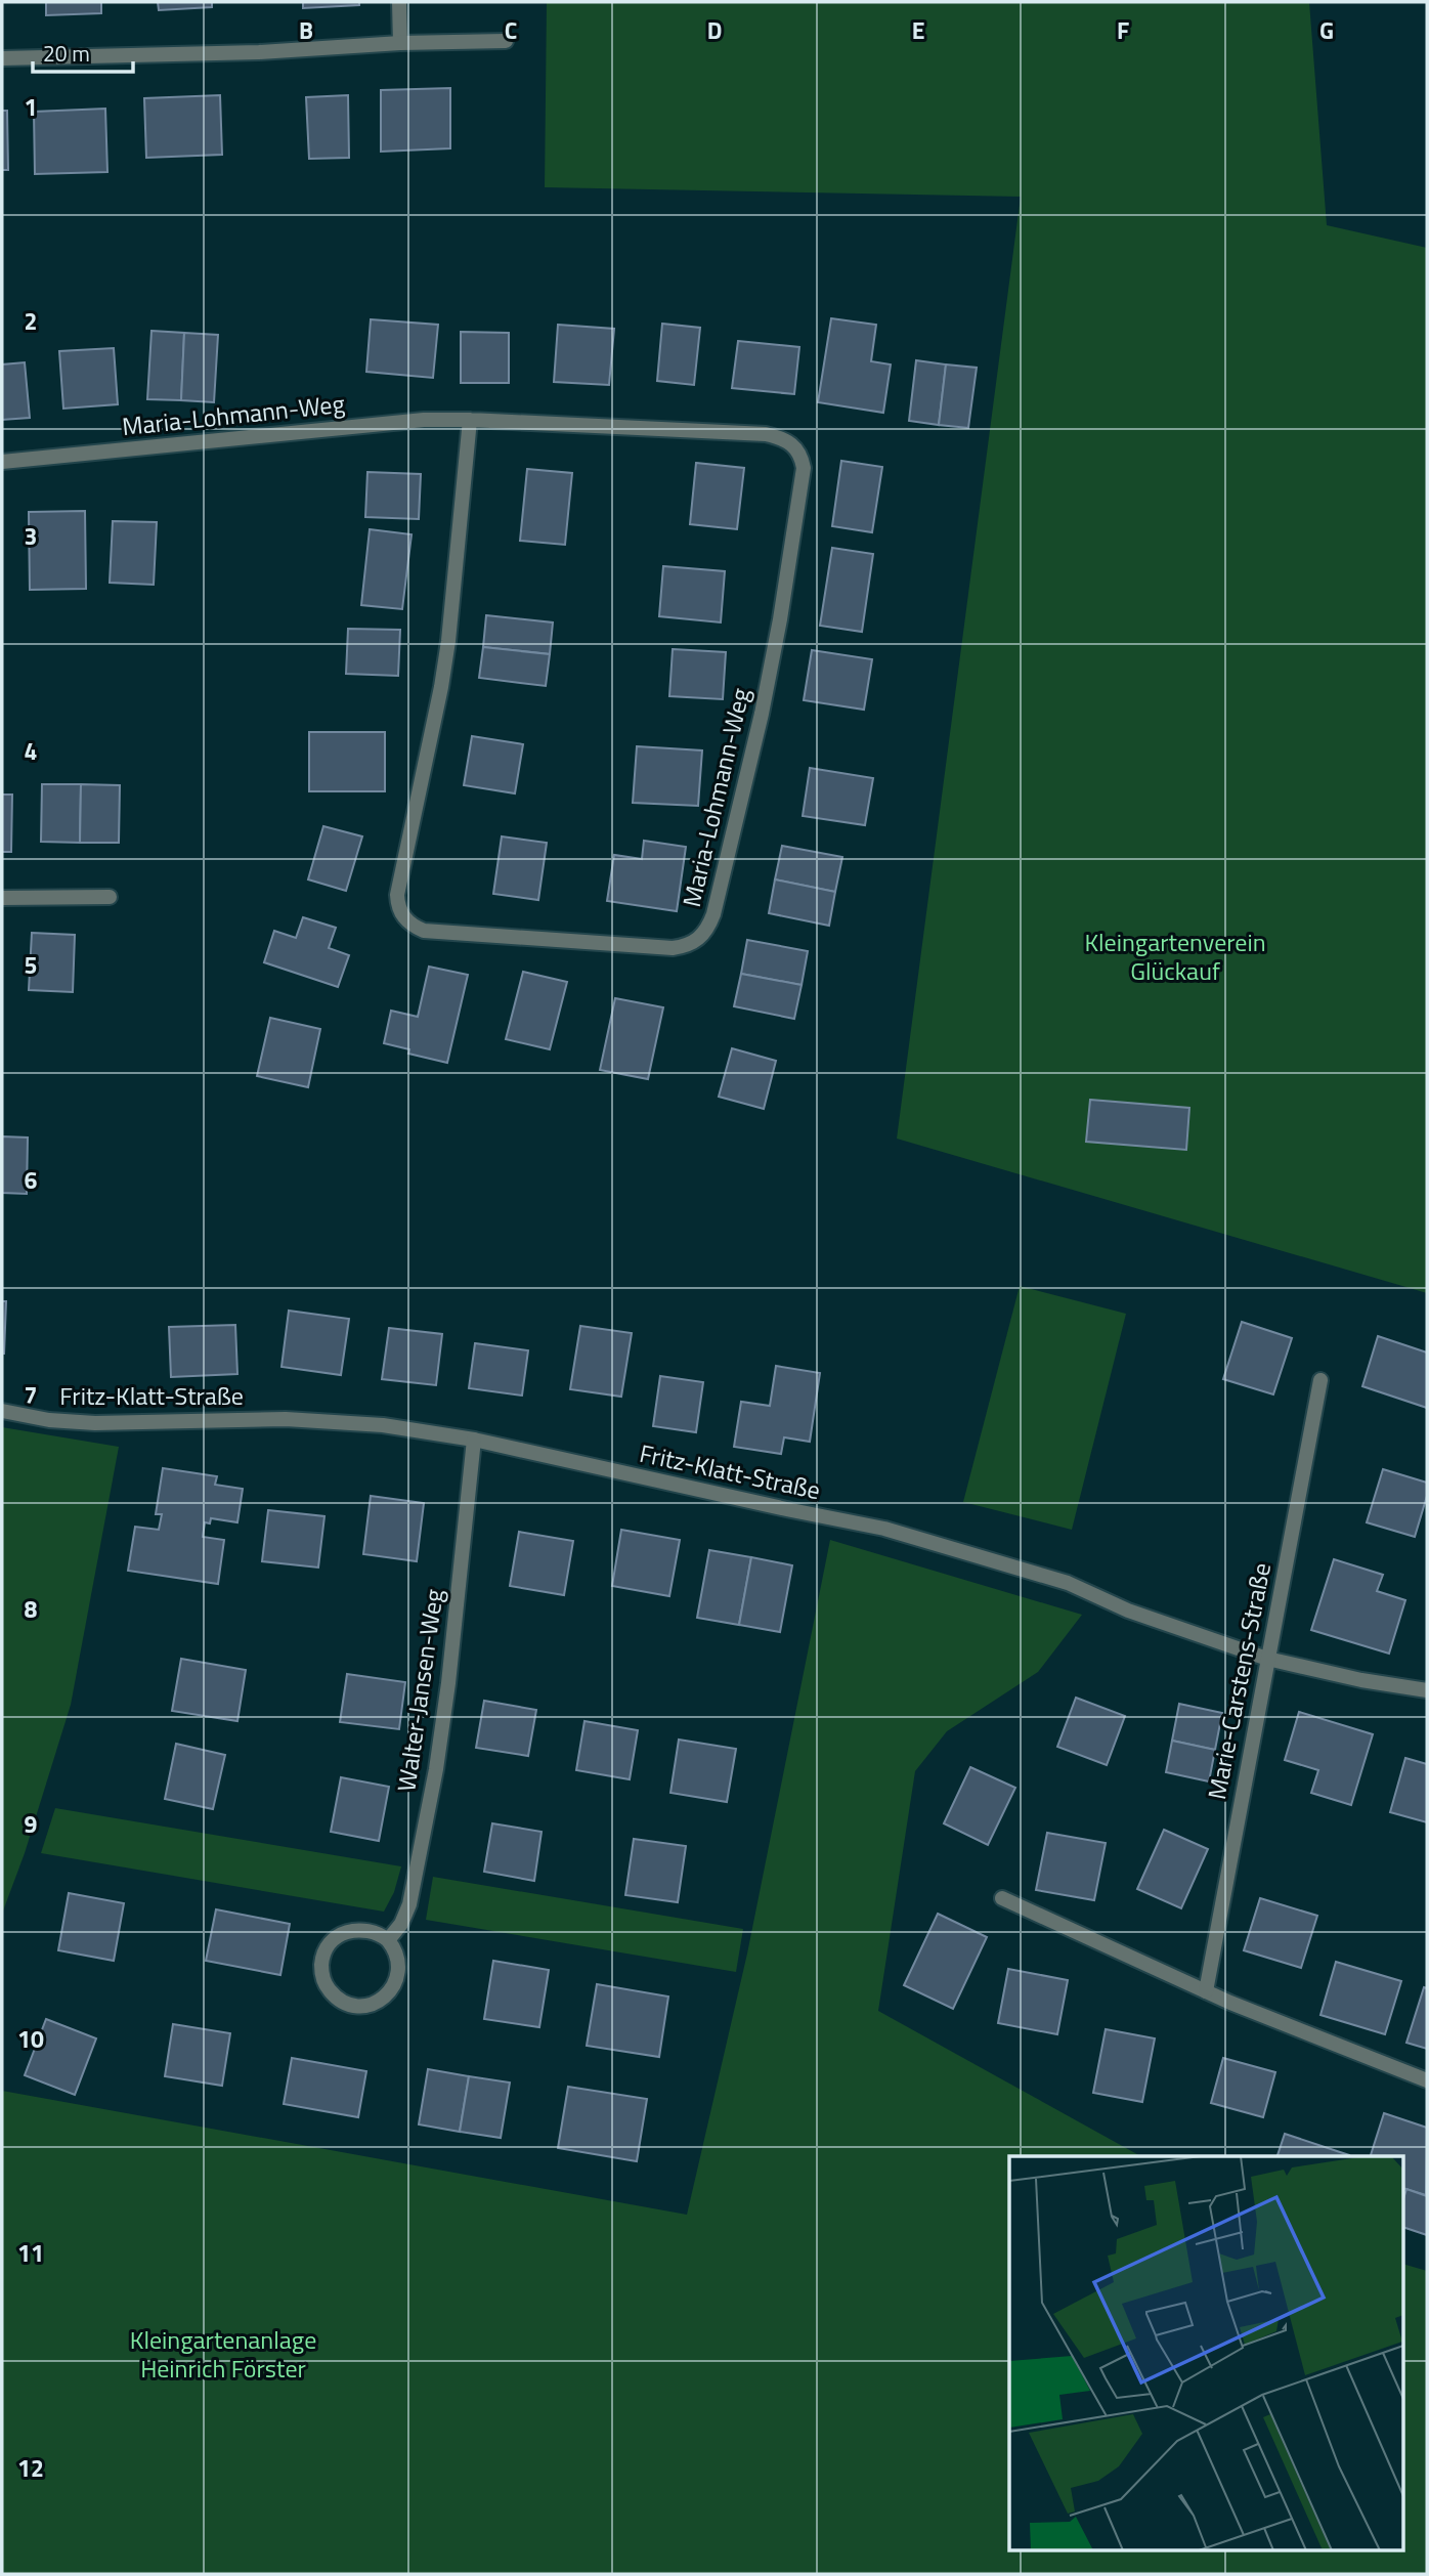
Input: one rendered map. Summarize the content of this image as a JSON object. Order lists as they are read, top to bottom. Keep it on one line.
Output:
{"streets":{"street":["Maria-Lohmann-Weg","Fritz-Klatt-Straße","Marie-Carstens-Straße","Walter-Jansen-Weg"]},"crossings":[["Fritz-Klatt-Straße","Marie-Carstens-Straße"],["Fritz-Klatt-Straße","Walter-Jansen-Weg"]],"parks":["Kleingartenverein Glückauf","Kleingartenanlage Heinrich Förster"],"scale_bar":"20 m","grid":{"columns":["B","C","D","E","F","G"],"rows":["1","2","3","4","5","6","7","8","9","10","11","12"]}}
